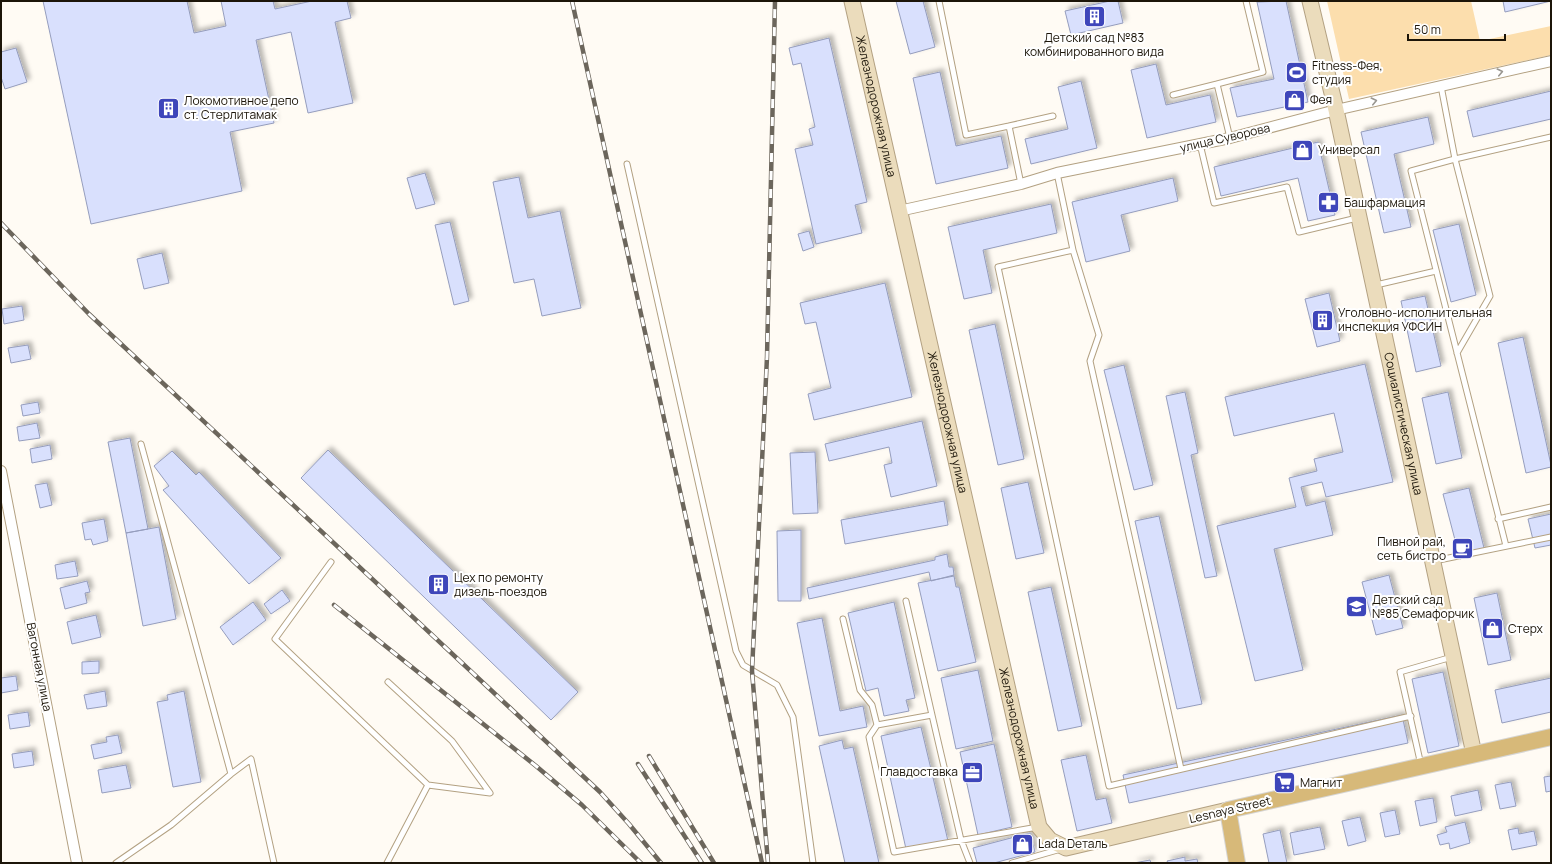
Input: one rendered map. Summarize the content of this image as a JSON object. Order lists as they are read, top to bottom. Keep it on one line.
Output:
{"streets":{"main road":["Железнодорожная улица","Социалистическая улица","Lesnaya Street"],"street":["улица Суворова","Вагонная улица"]},"crossings":[["Железнодорожная улица","улица Суворова"],["Железнодорожная улица","Lesnaya Street"],["улица Суворова","Социалистическая улица"],["Социалистическая улица","Lesnaya Street"]],"places":{"building":["Детский сад №83 комбинированного вида","Локомотивное депо ст. Стерлитамак","Уголовно-исполнительная инспекция УФСИН","Цех по ремонту дизель-поездов"],"sports":["Fitness-Фея, студия"],"shop":["Фея","Универсал","Стерх","Lada Dеталь"],"pharmacy":["Башфармация"],"cafe":["Пивной рай, сеть бистро"],"school or university":["Детский сад №85 Семафорчик"],"office":["Главдоставка"],"supermarket":["Магнит"]},"scale_bar":"50 m"}
